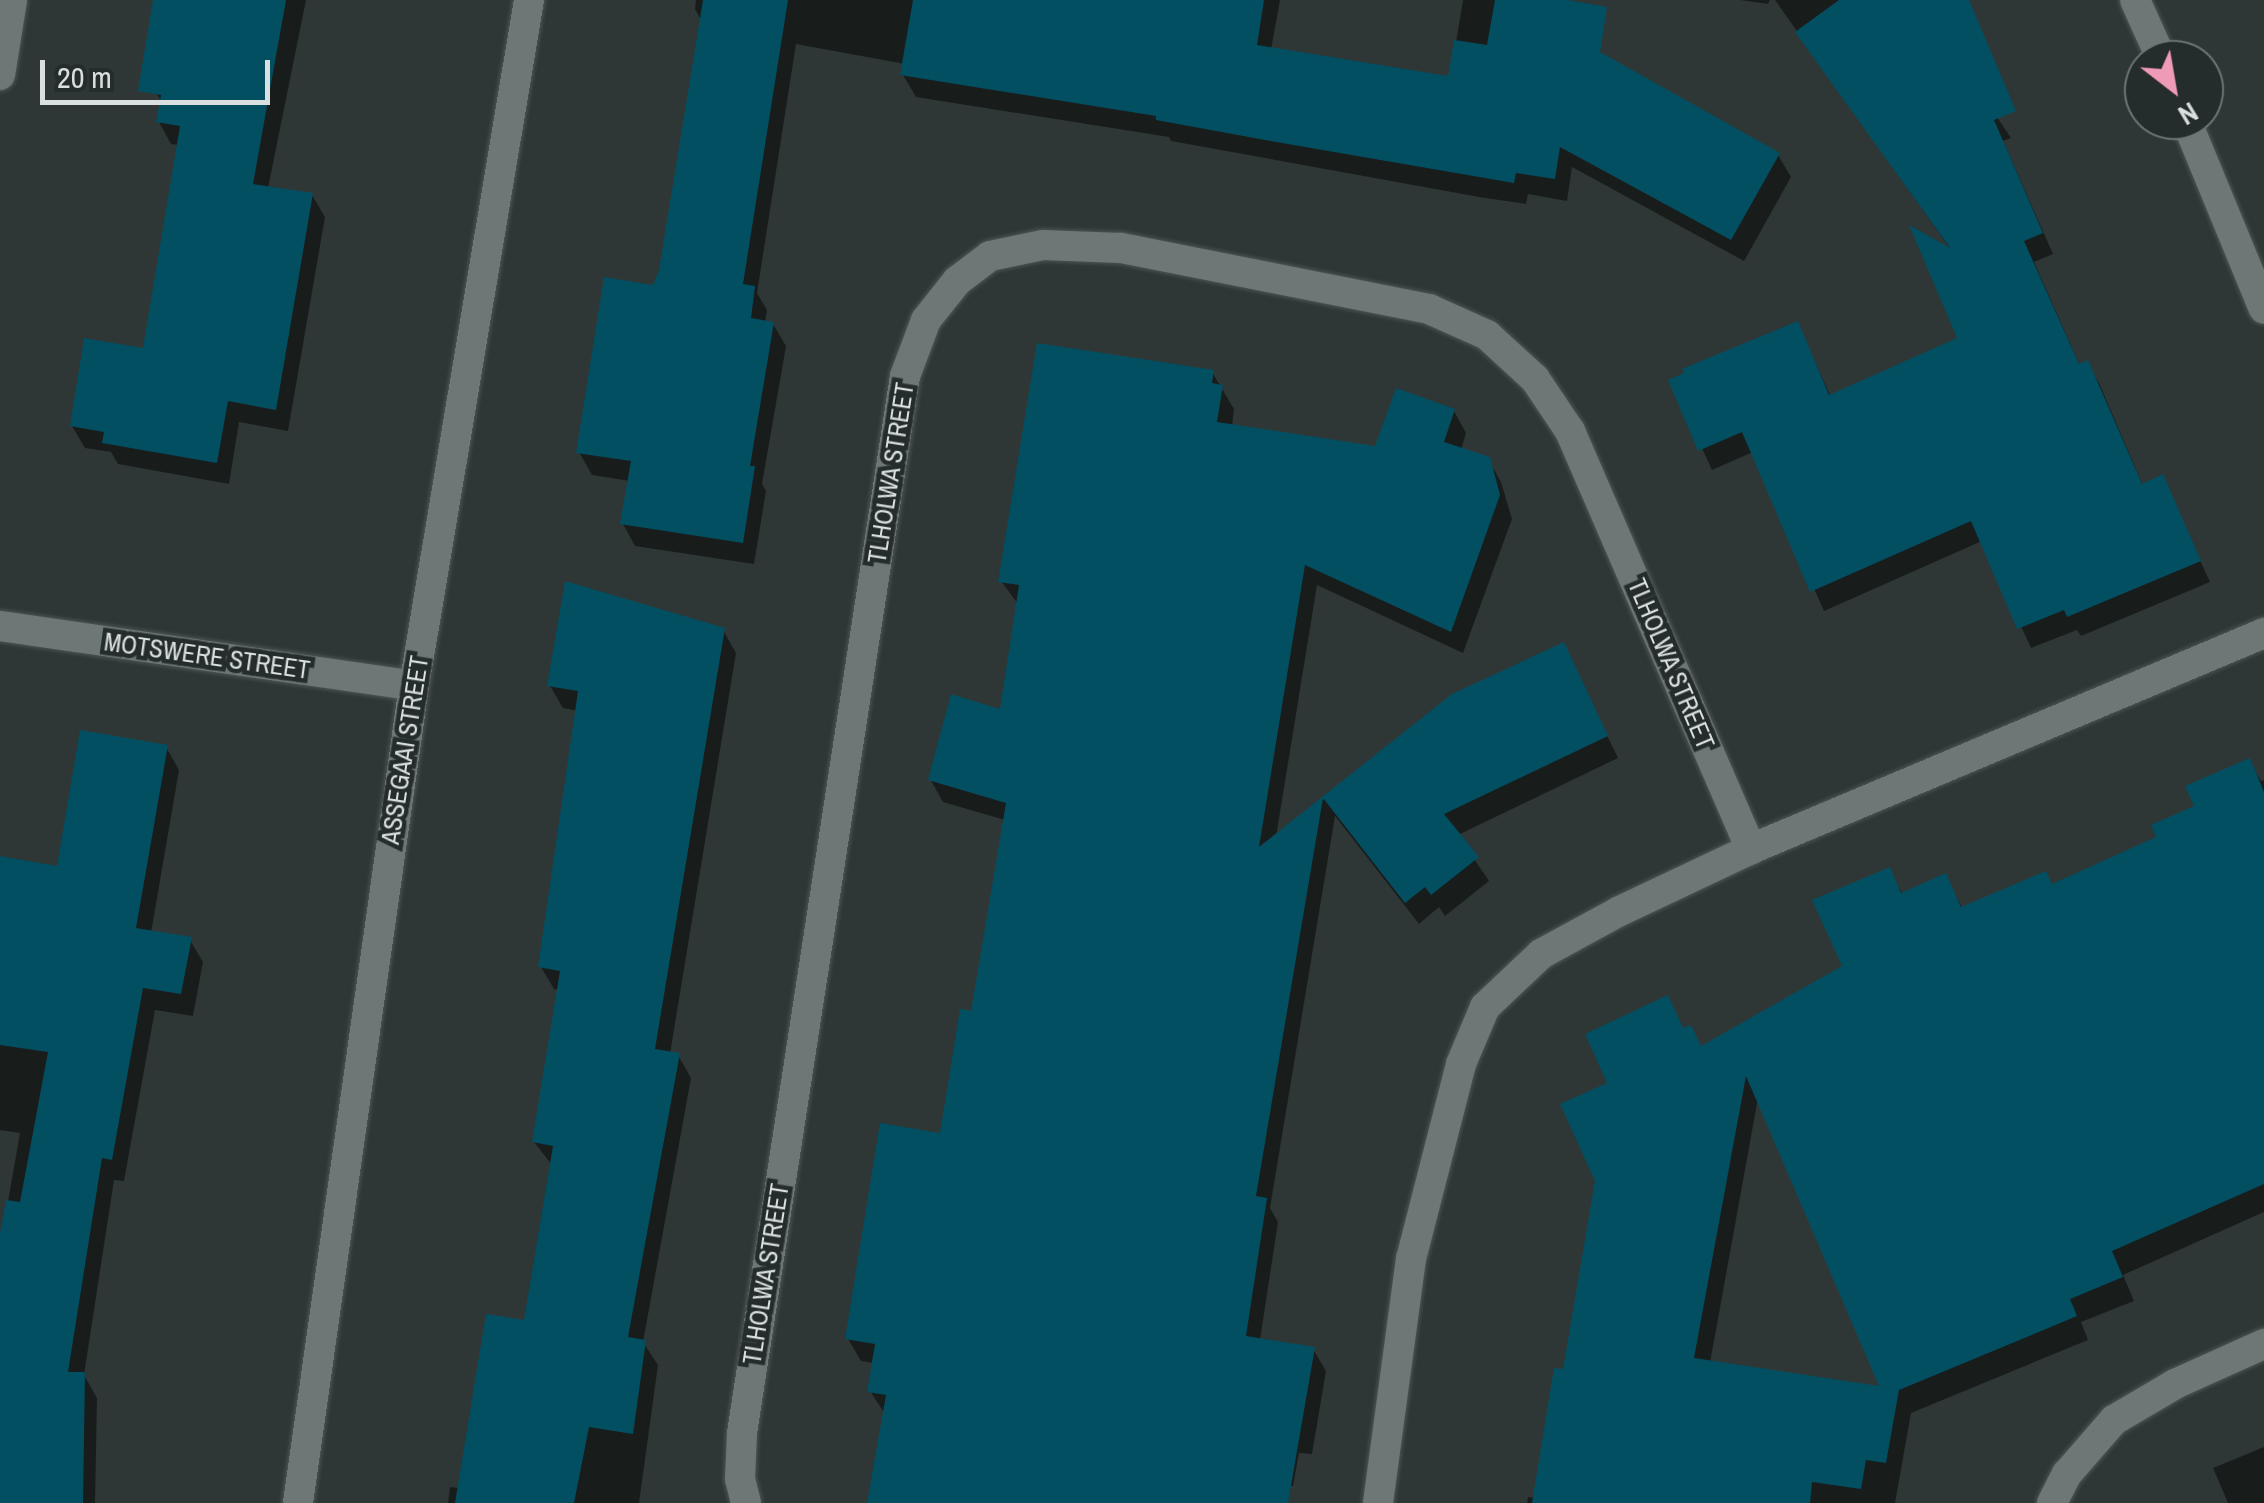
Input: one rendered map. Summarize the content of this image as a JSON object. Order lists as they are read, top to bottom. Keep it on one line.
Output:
{"streets":{"street":["TLHOLWA STREET","MOTSWERE STREET","ASSEGAAI STREET"]},"crossings":[["MOTSWERE STREET","ASSEGAAI STREET"]],"scale_bar":"20 m","north":"bottom right"}
